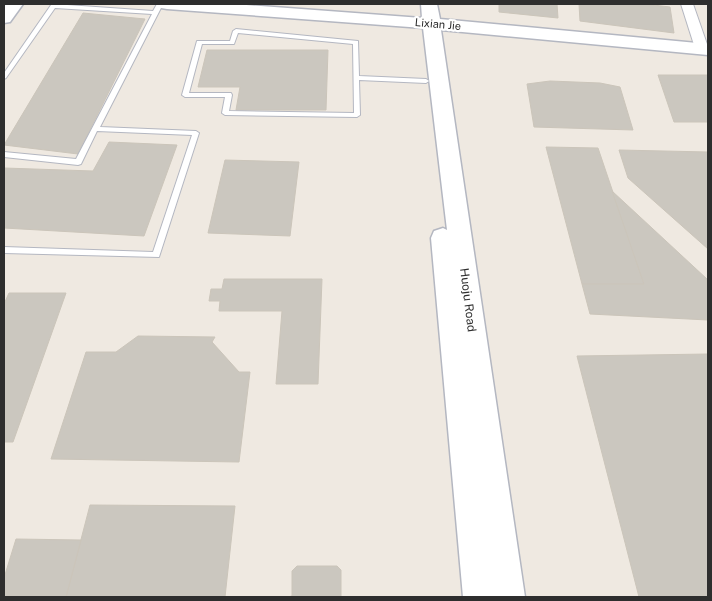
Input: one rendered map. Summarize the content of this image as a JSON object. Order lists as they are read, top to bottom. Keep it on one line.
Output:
{"streets":{"street":["Lixian Jie","Huoju Road"]},"crossings":[["Lixian Jie","Huoju Road"]]}
